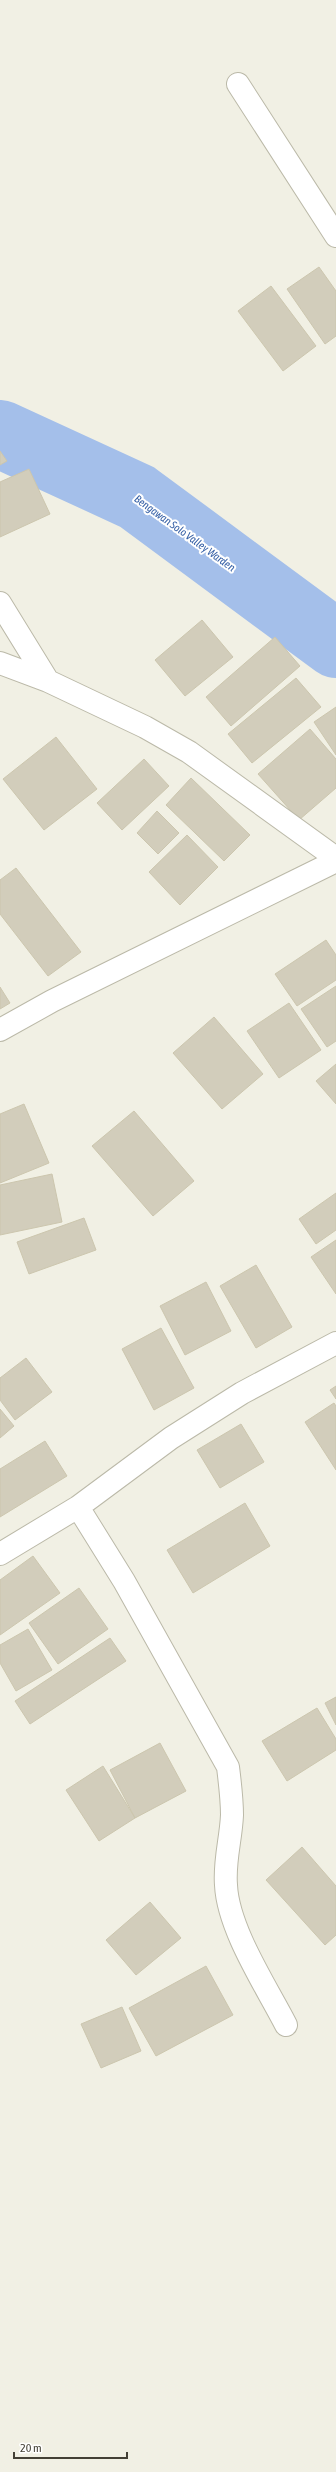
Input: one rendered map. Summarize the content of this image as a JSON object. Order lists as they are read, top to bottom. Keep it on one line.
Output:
{"water":["Bengawan Solo Valley Warden"],"scale_bar":"20 m"}
